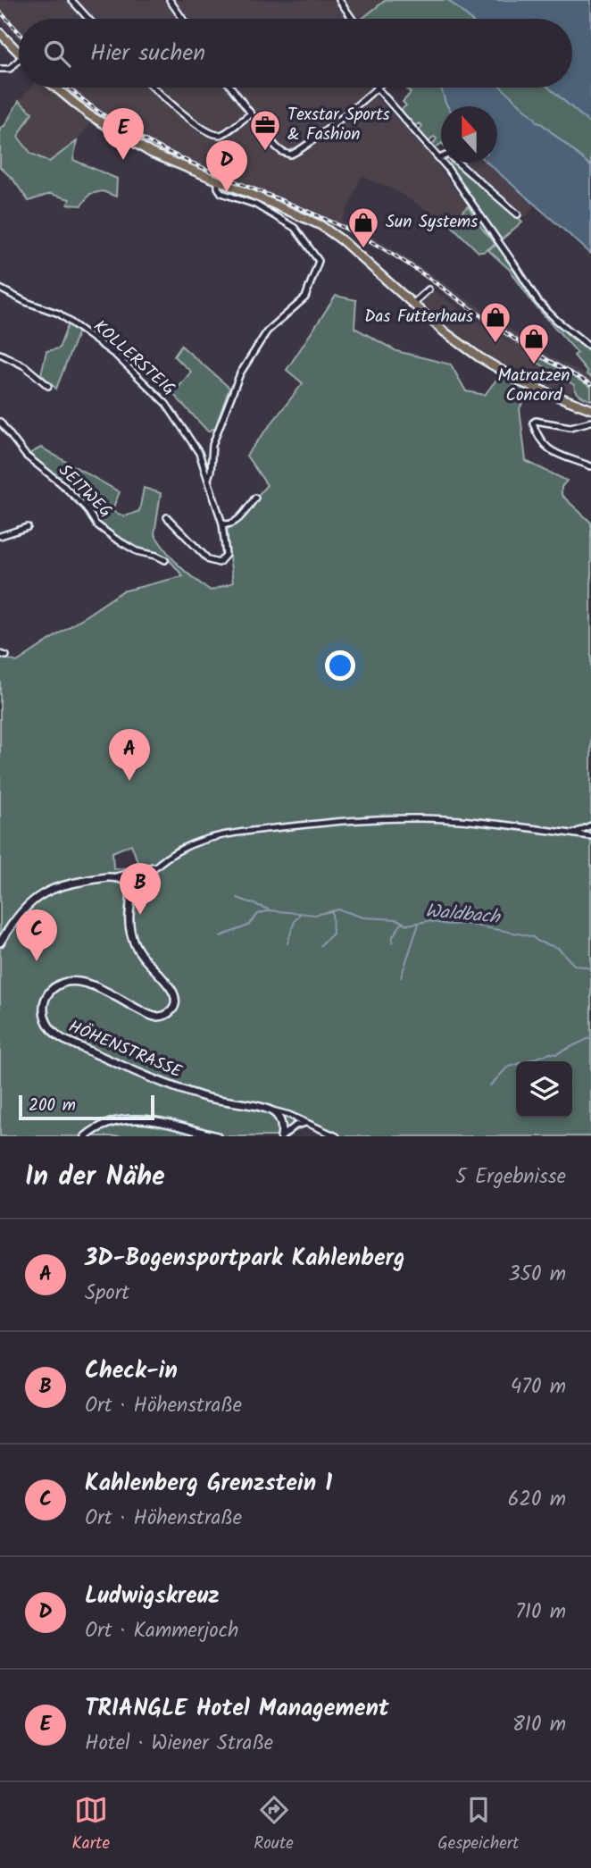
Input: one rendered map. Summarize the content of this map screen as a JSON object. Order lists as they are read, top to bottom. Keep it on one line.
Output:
{"streets":{"street":["KOLLERSTEIG","SEITWEG","HÖHENSTRASSE"]},"water":["Waldbach"],"places":{"office":["Texstar Sports & Fashion"],"shop":["Sun Systems","Das Futterhaus","Matratzen Concord"]},"scale_bar":"200 m","north":"top","page":{"search":"Hier suchen","pins":["E","D","A","B","C"],"scale":"200 m","heading":["In der Nähe","5 Ergebnisse"],"list":[{"mark":"A","name":"3D-Bogensportpark Kahlenberg","note":"Sport","value":"350 m"},{"mark":"B","name":"Check-in","note":"Ort · Höhenstraße","value":"470 m"},{"mark":"C","name":"Kahlenberg Grenzstein 1","note":"Ort · Höhenstraße","value":"620 m"},{"mark":"D","name":"Ludwigskreuz","note":"Ort · Kammerjoch","value":"710 m"},{"mark":"E","name":"TRIANGLE Hotel Management","note":"Hotel · Wiener Straße","value":"810 m"}],"nav":["Karte","Route","Gespeichert"]}}
